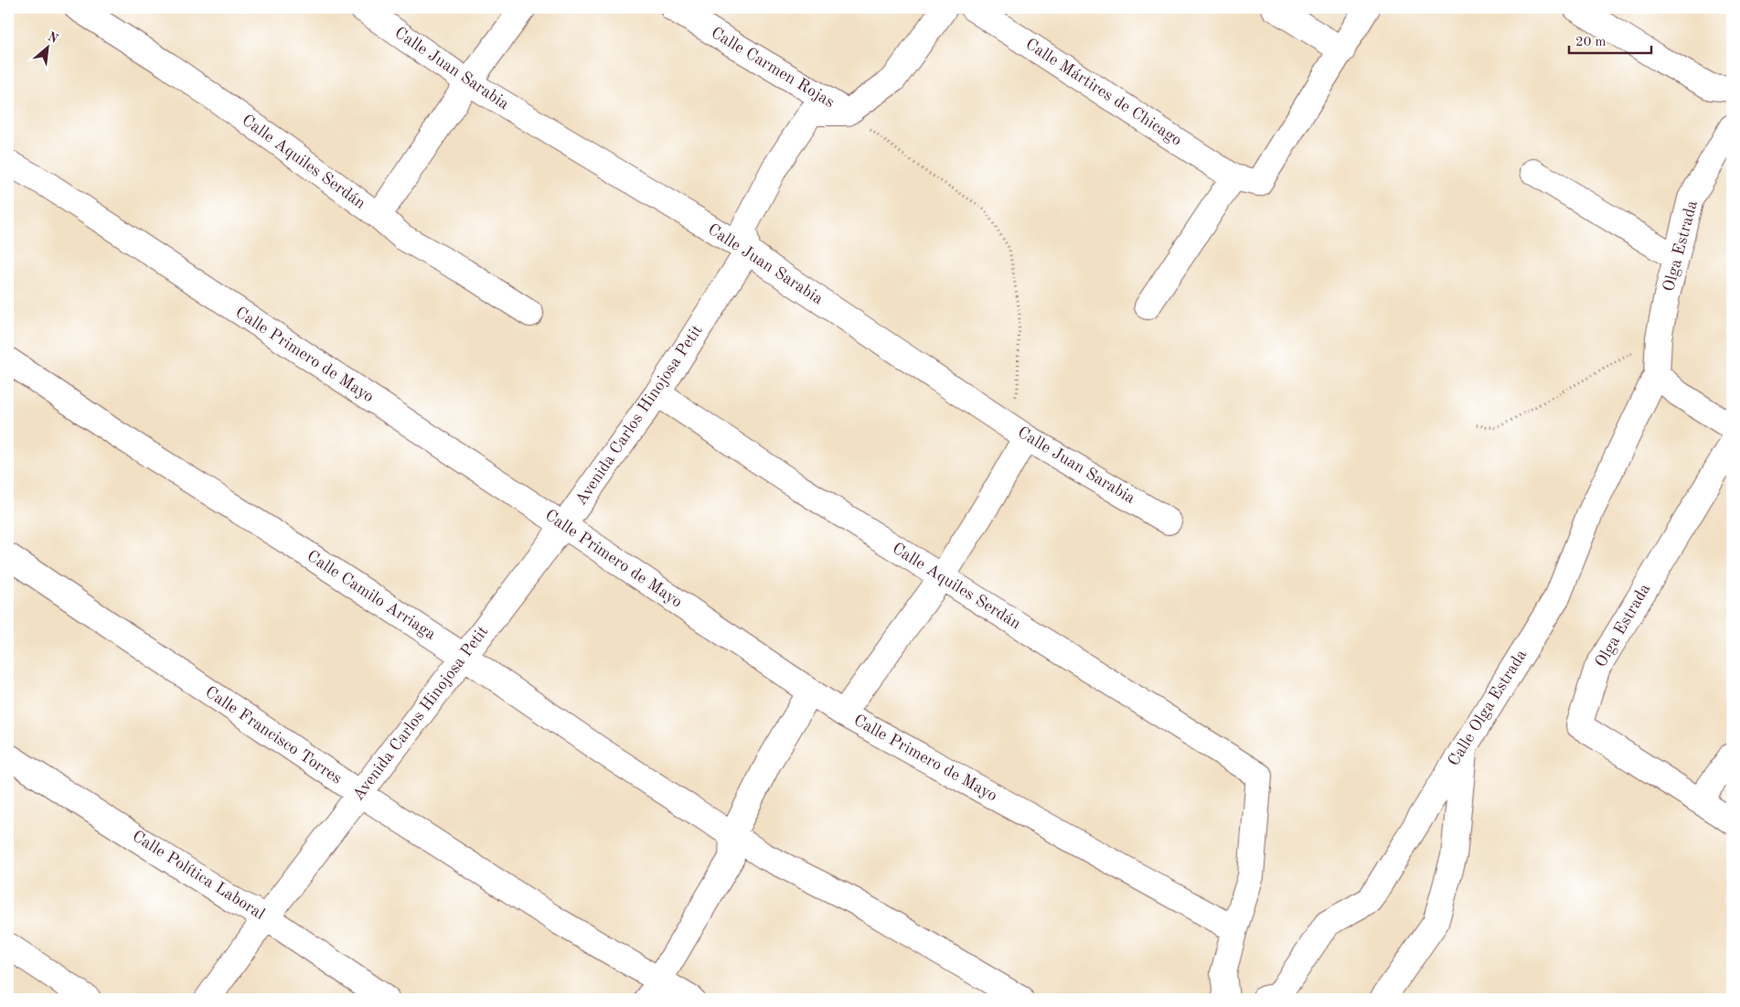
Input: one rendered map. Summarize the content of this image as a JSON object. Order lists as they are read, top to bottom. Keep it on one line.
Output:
{"streets":{"street":["Calle Carmen Rojas","Calle Juan Sarabia","Calle Mártires de Chicago","Calle Aquiles Serdán","Olga Estrada","Calle Primero de Mayo","Avenida Carlos Hinojosa Petit","Calle Camilo Arriaga","Calle Olga Estrada","Calle Francisco Torres","Calle Política Laboral"]},"crossings":[["Calle Juan Sarabia","Avenida Carlos Hinojosa Petit"],["Calle Aquiles Serdán","Calle Primero de Mayo"],["Calle Aquiles Serdán","Avenida Carlos Hinojosa Petit"],["Olga Estrada","Calle Olga Estrada"],["Calle Primero de Mayo","Avenida Carlos Hinojosa Petit"],["Avenida Carlos Hinojosa Petit","Calle Camilo Arriaga"],["Avenida Carlos Hinojosa Petit","Calle Francisco Torres"],["Avenida Carlos Hinojosa Petit","Calle Política Laboral"]],"scale_bar":"20 m","north":"top right"}
